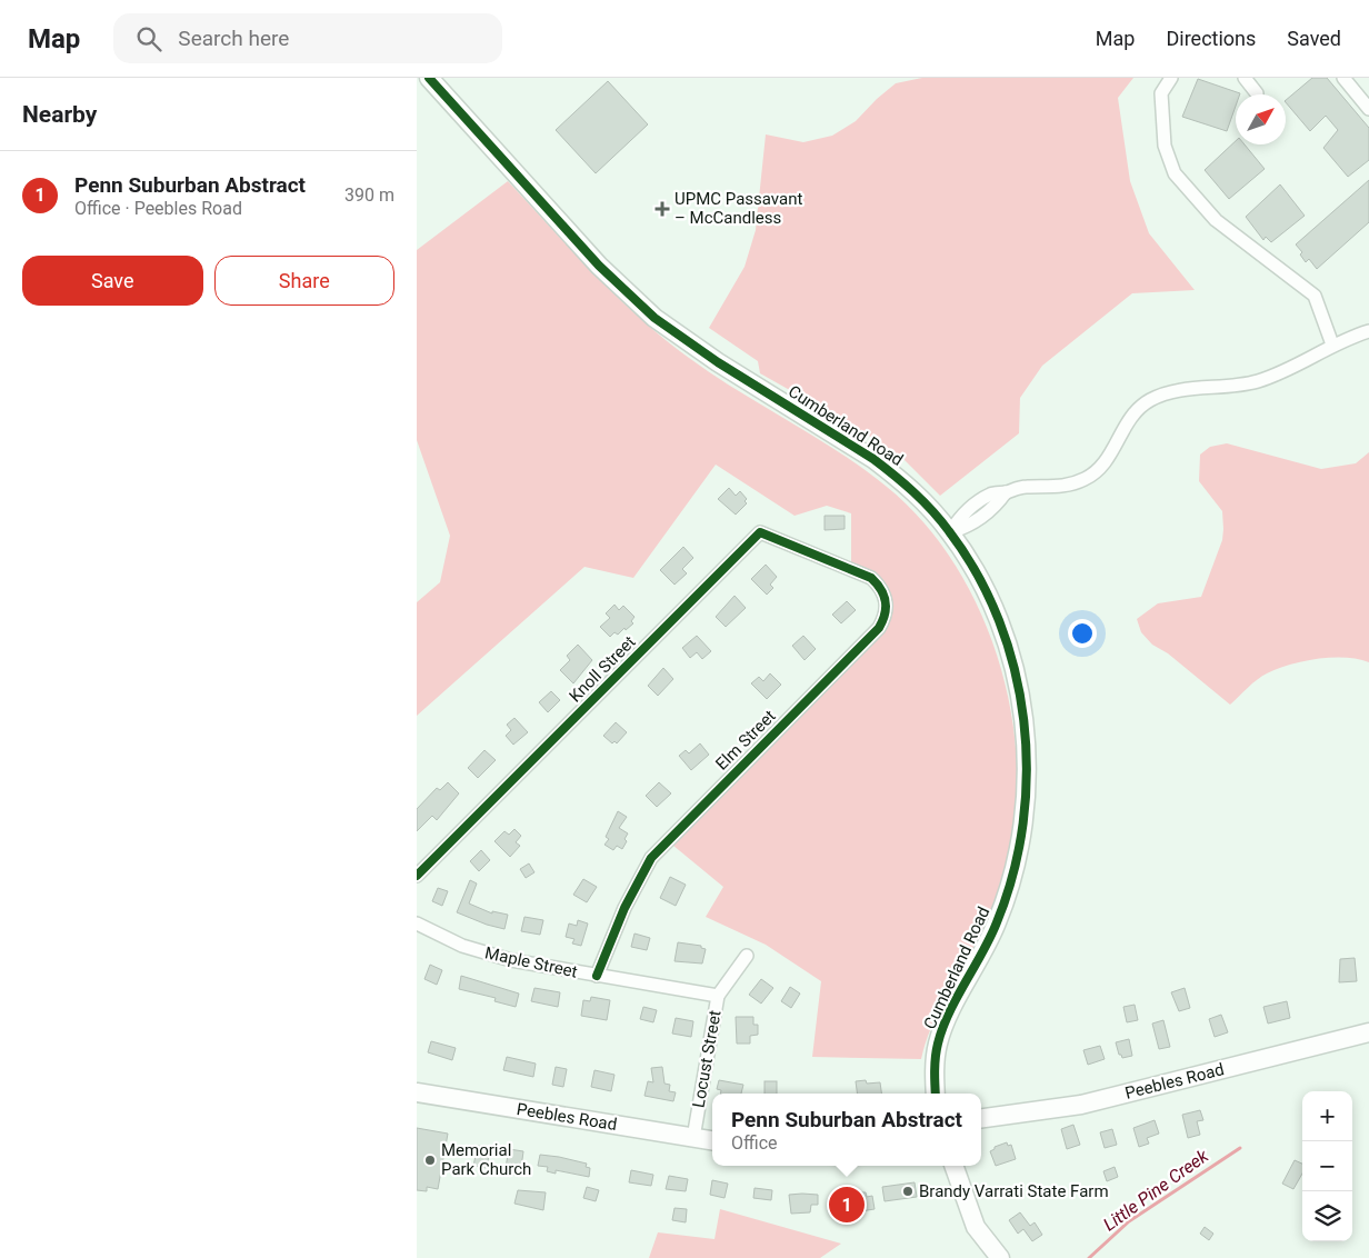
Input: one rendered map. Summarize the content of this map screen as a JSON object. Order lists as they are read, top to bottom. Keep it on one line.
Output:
{"streets":{"street":["Cumberland Road","Knoll Street","Elm Street","Maple Street","Locust Street","Peebles Road"]},"crossings":[["Knoll Street","Elm Street"],["Elm Street","Maple Street"],["Maple Street","Locust Street"],["Locust Street","Peebles Road"]],"water":["Little Pine Creek"],"places":{"health":["UPMC Passavant – McCandless"],"other":["Memorial Park Church","Brandy Varrati State Farm"]},"north":"top right","page":{"header":"Map","search":"Search here","nav":["Map","Directions","Saved"],"heading":"Nearby","list":[{"mark":"1","name":"Penn Suburban Abstract","note":"Office · Peebles Road","value":"390 m"}],"buttons":["Save","Share"],"map_buttons":["+","−"],"popup":["Penn Suburban Abstract","Office"],"pins":"1"}}
